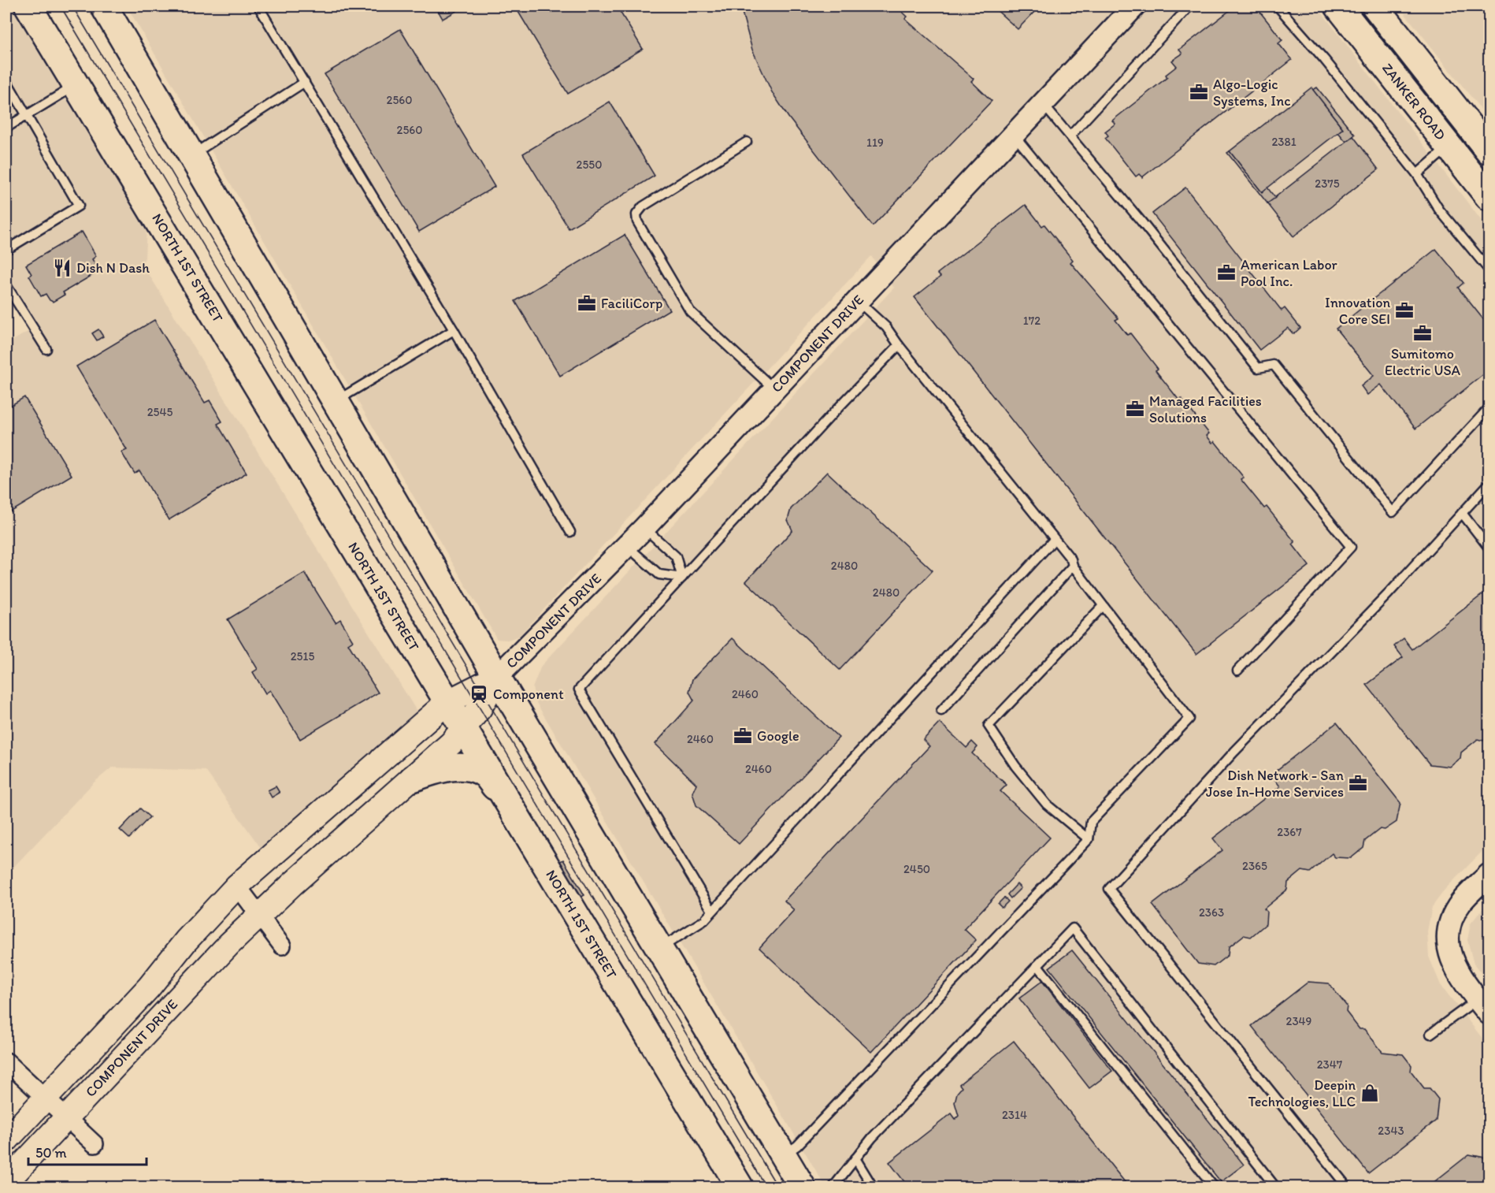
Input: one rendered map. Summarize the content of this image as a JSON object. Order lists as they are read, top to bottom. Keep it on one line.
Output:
{"streets":{"main road":["ZANKER ROAD","NORTH 1ST STREET","COMPONENT DRIVE"]},"crossings":[["NORTH 1ST STREET","COMPONENT DRIVE"]],"places":{"office":["Algo-Logic Systems, Inc","American Labor Pool Inc.","FaciliCorp","Innovation Core SEI","Sumitomo Electric USA","Managed Facilities Solutions","Google","Dish Network - San Jose In-Home Services"],"restaurant":["Dish N Dash"],"station":["Component"],"shop":["Deepin Technologies, LLC"]},"house_numbers":["2560","2560","2381","119","2550","2375","172","2545","2480","2480","2515","2460","2460","2460","2367","2365","2450","2363","2349","2347","2314","2343"],"scale_bar":"50 m"}
